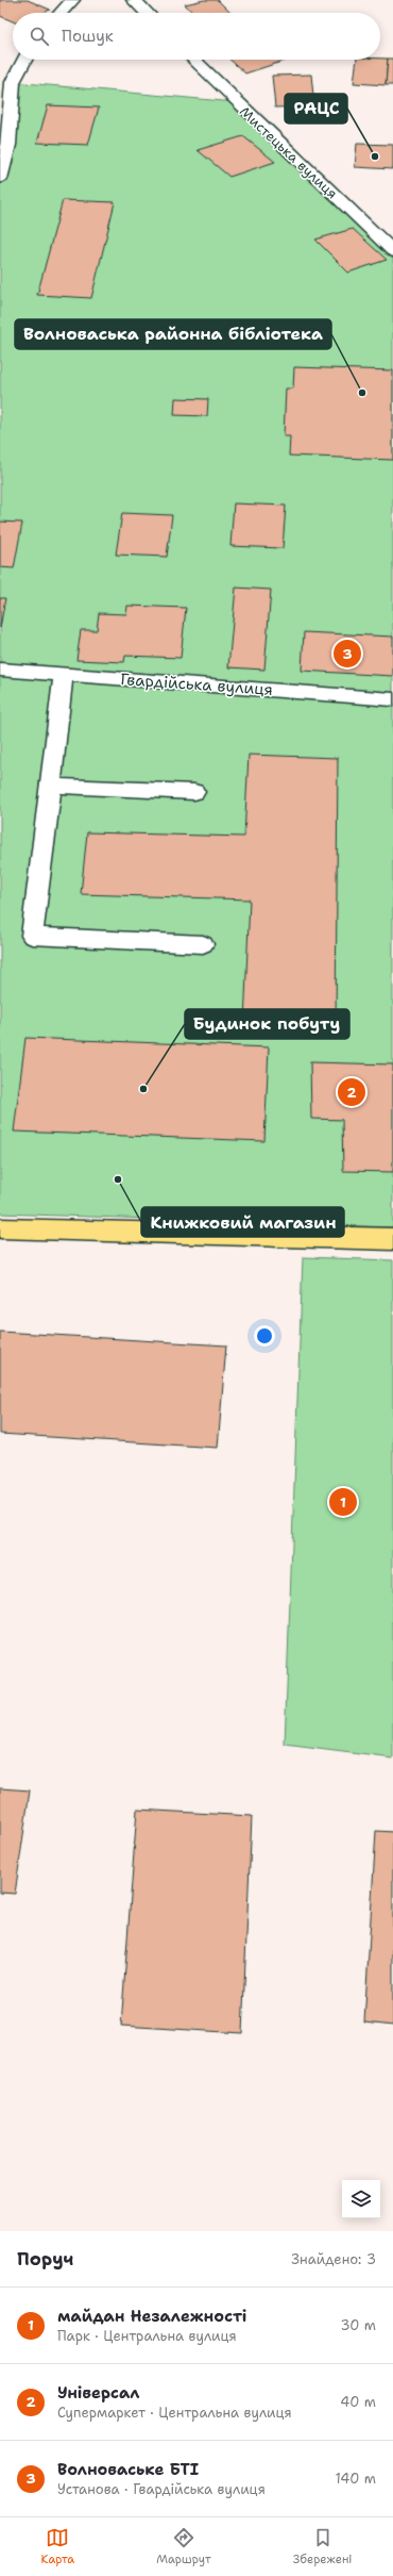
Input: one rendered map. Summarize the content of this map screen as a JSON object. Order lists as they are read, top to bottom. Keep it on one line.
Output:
{"streets":{"street":["Мистецька вулиця","Гвардійська вулиця"]},"places":["РАЦС","Волноваська районна бібліотека","Будинок побуту","Книжковий магазин"],"page":{"search":"Пошук","pins":["3","2","1"],"heading":["Поруч","Знайдено: 3"],"list":[{"mark":"1","name":"майдан Незалежності","note":"Парк · Центральна вулиця","value":"30 m"},{"mark":"2","name":"Універсал","note":"Супермаркет · Центральна вулиця","value":"40 m"},{"mark":"3","name":"Волноваське БТІ","note":"Установа · Гвардійська вулиця","value":"140 m"}],"nav":["Карта","Маршрут","Збережені"]}}
